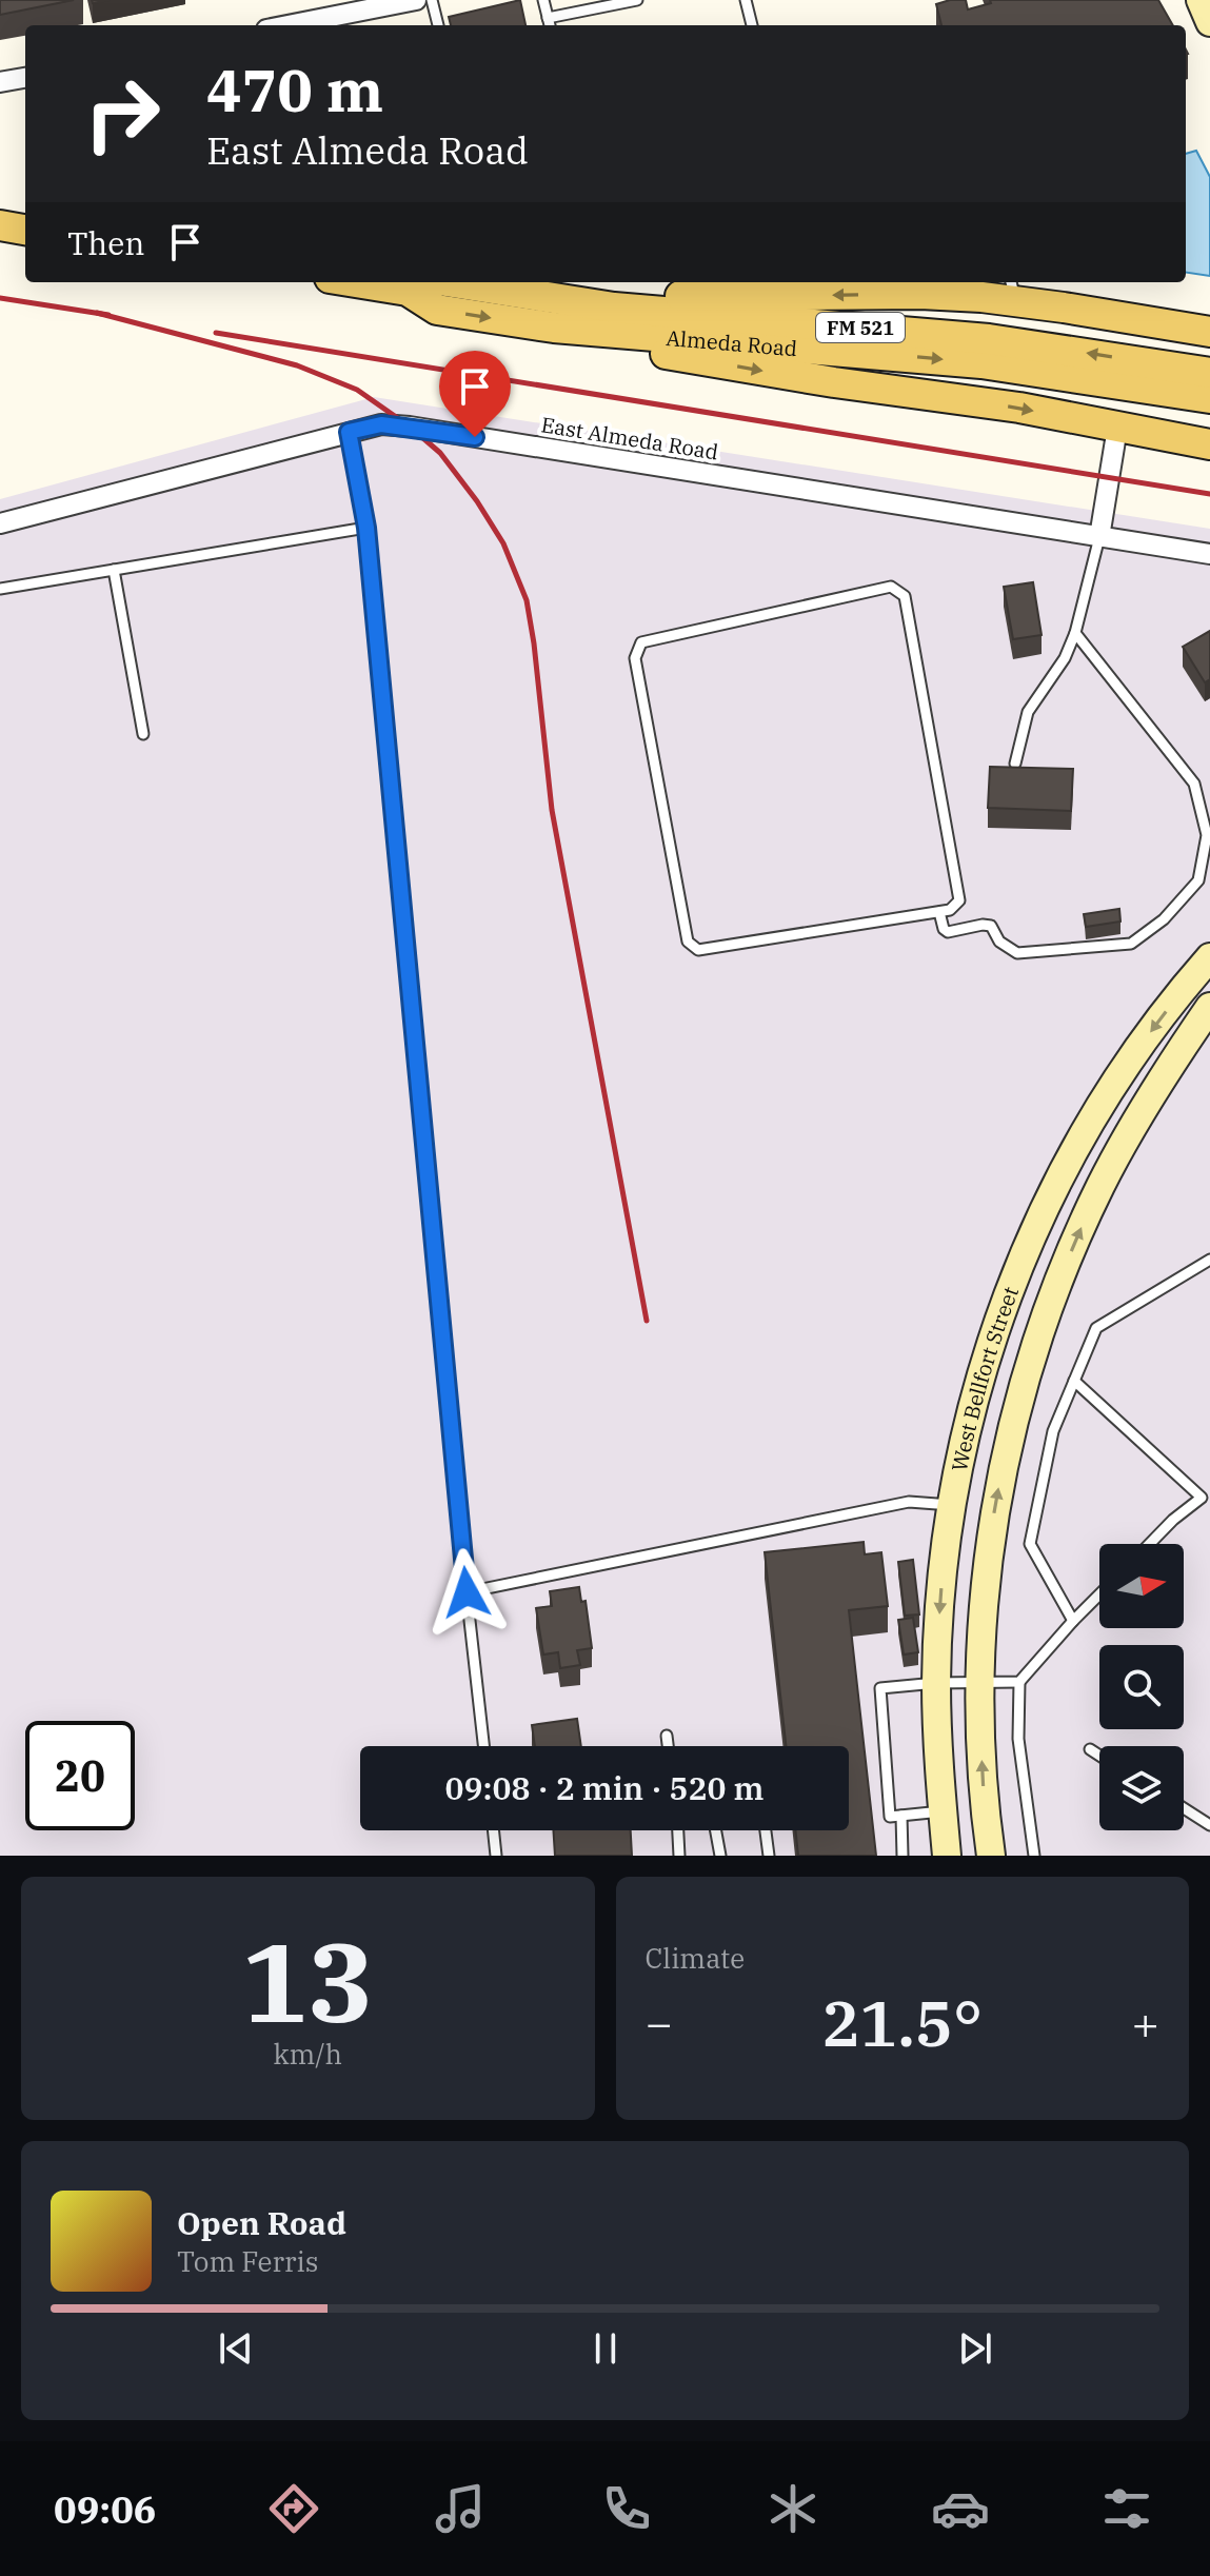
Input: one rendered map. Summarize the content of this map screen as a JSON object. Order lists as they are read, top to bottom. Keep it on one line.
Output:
{"streets":{"main road":["FM 521","Almeda Road","West Bellfort Street"],"street":["East Almeda Road"]},"north":"right","page":{"turn":["470 m","East Almeda Road"],"then":"Then","limit":"20","trip":"09:08 · 2 min · 520 m","tile":[["13","km/h"],"Climate"],"heat":["−","21.5°","+"],"song":["Open Road","Tom Ferris"],"tabs":"09:06"}}
